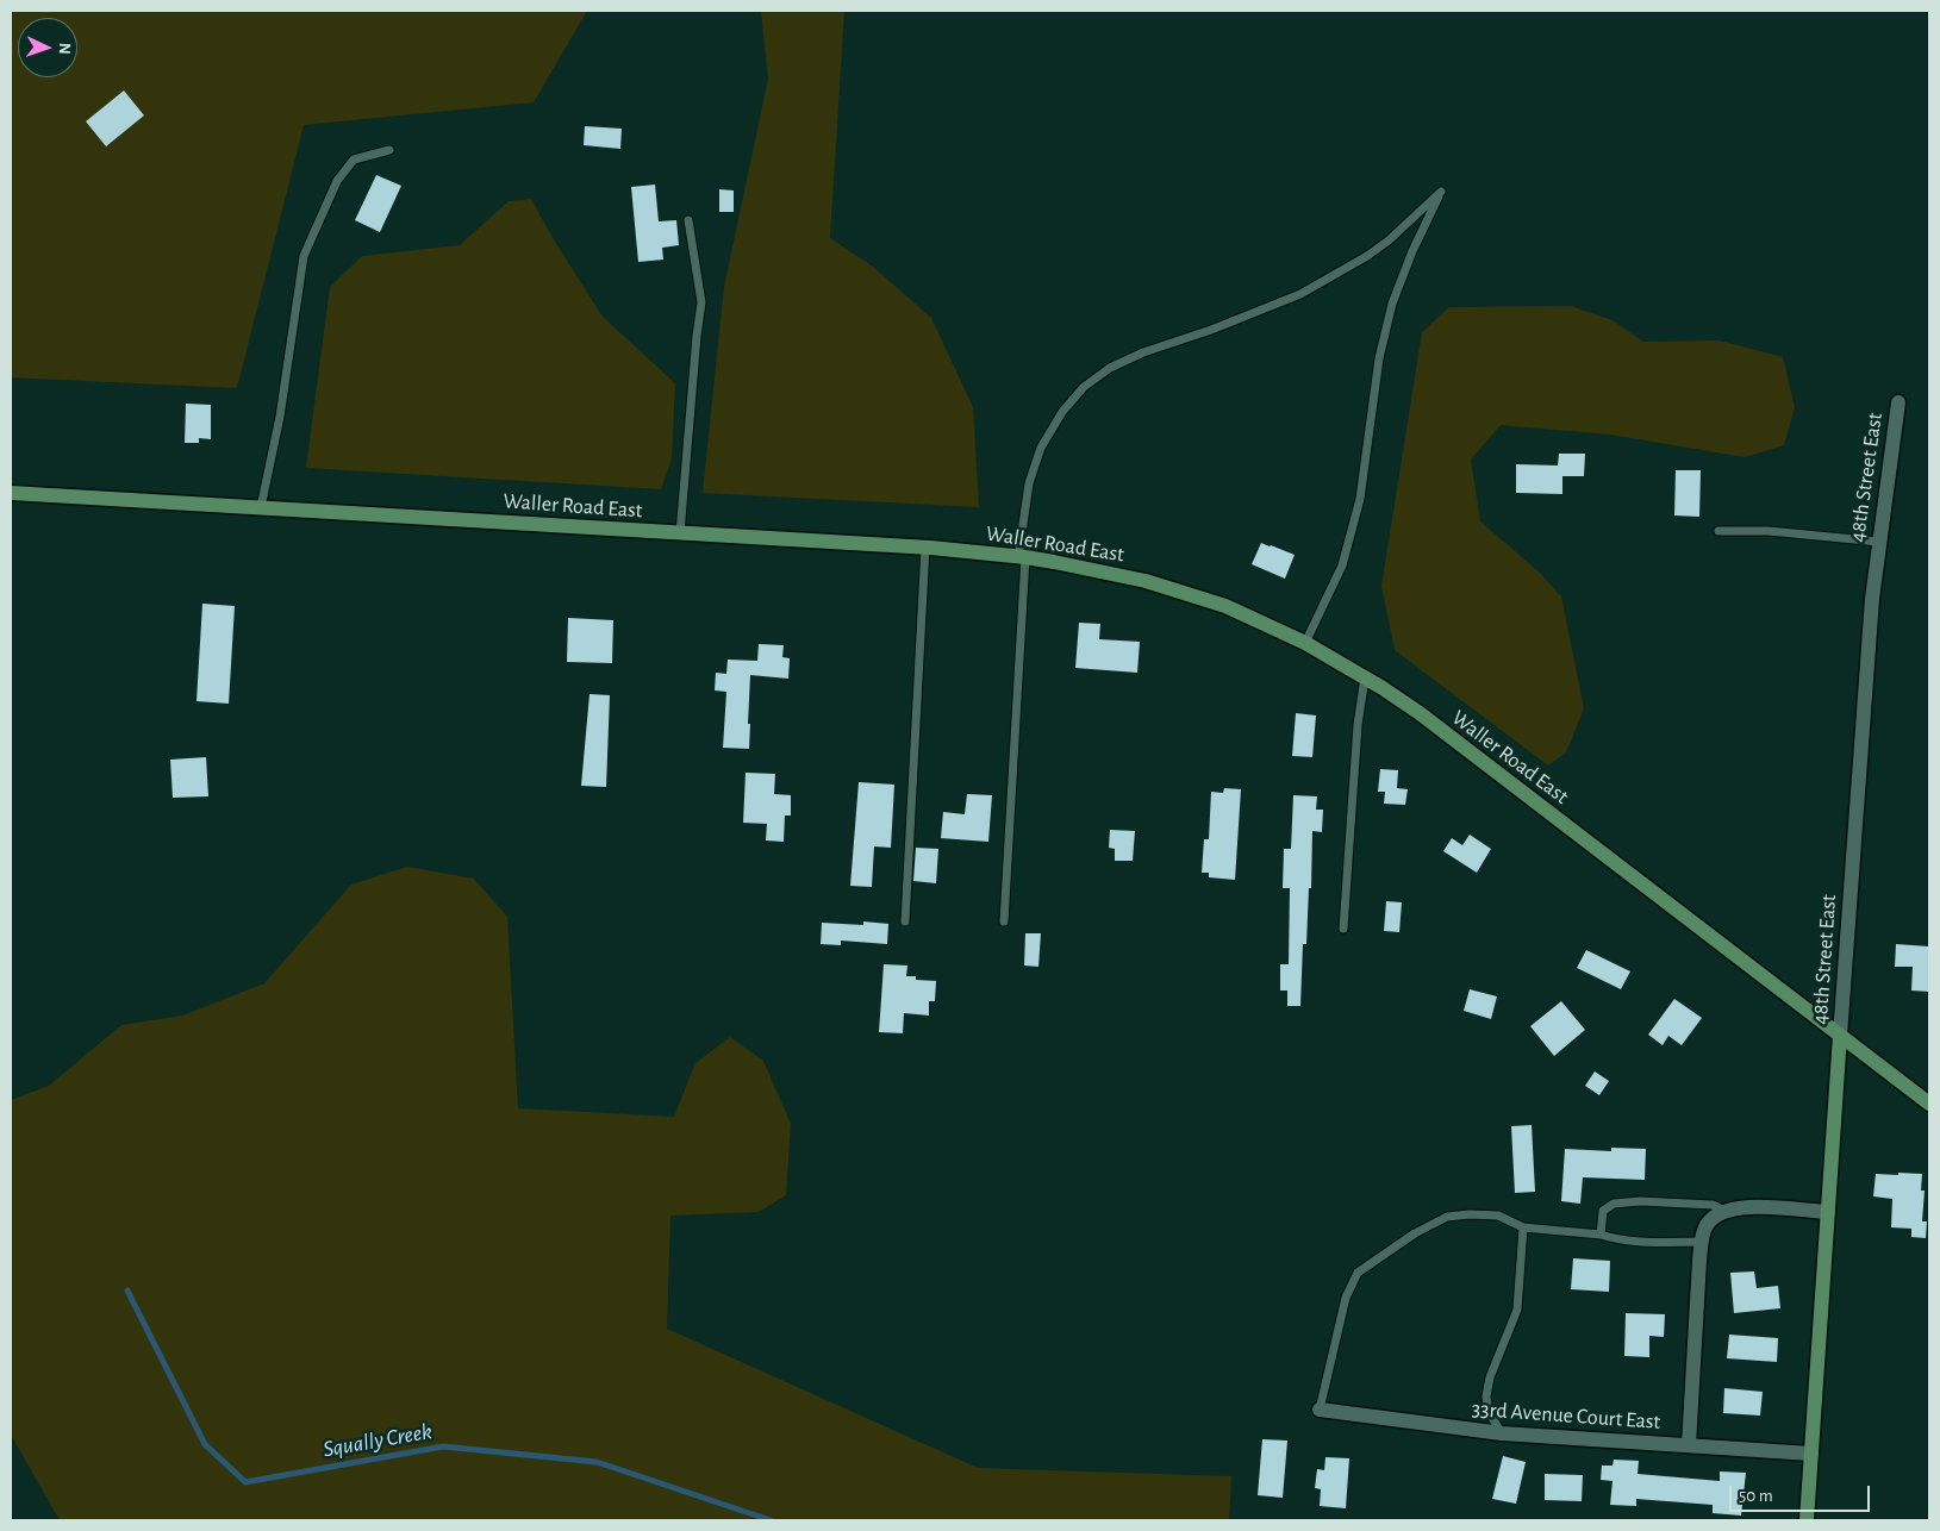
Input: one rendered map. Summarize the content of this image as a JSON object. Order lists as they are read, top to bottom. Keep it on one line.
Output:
{"streets":{"street":["48th Street East","Waller Road East","33rd Avenue Court East"]},"crossings":[["48th Street East","Waller Road East"],["48th Street East","33rd Avenue Court East"]],"water":["Squally Creek"],"scale_bar":"50 m","north":"right"}
